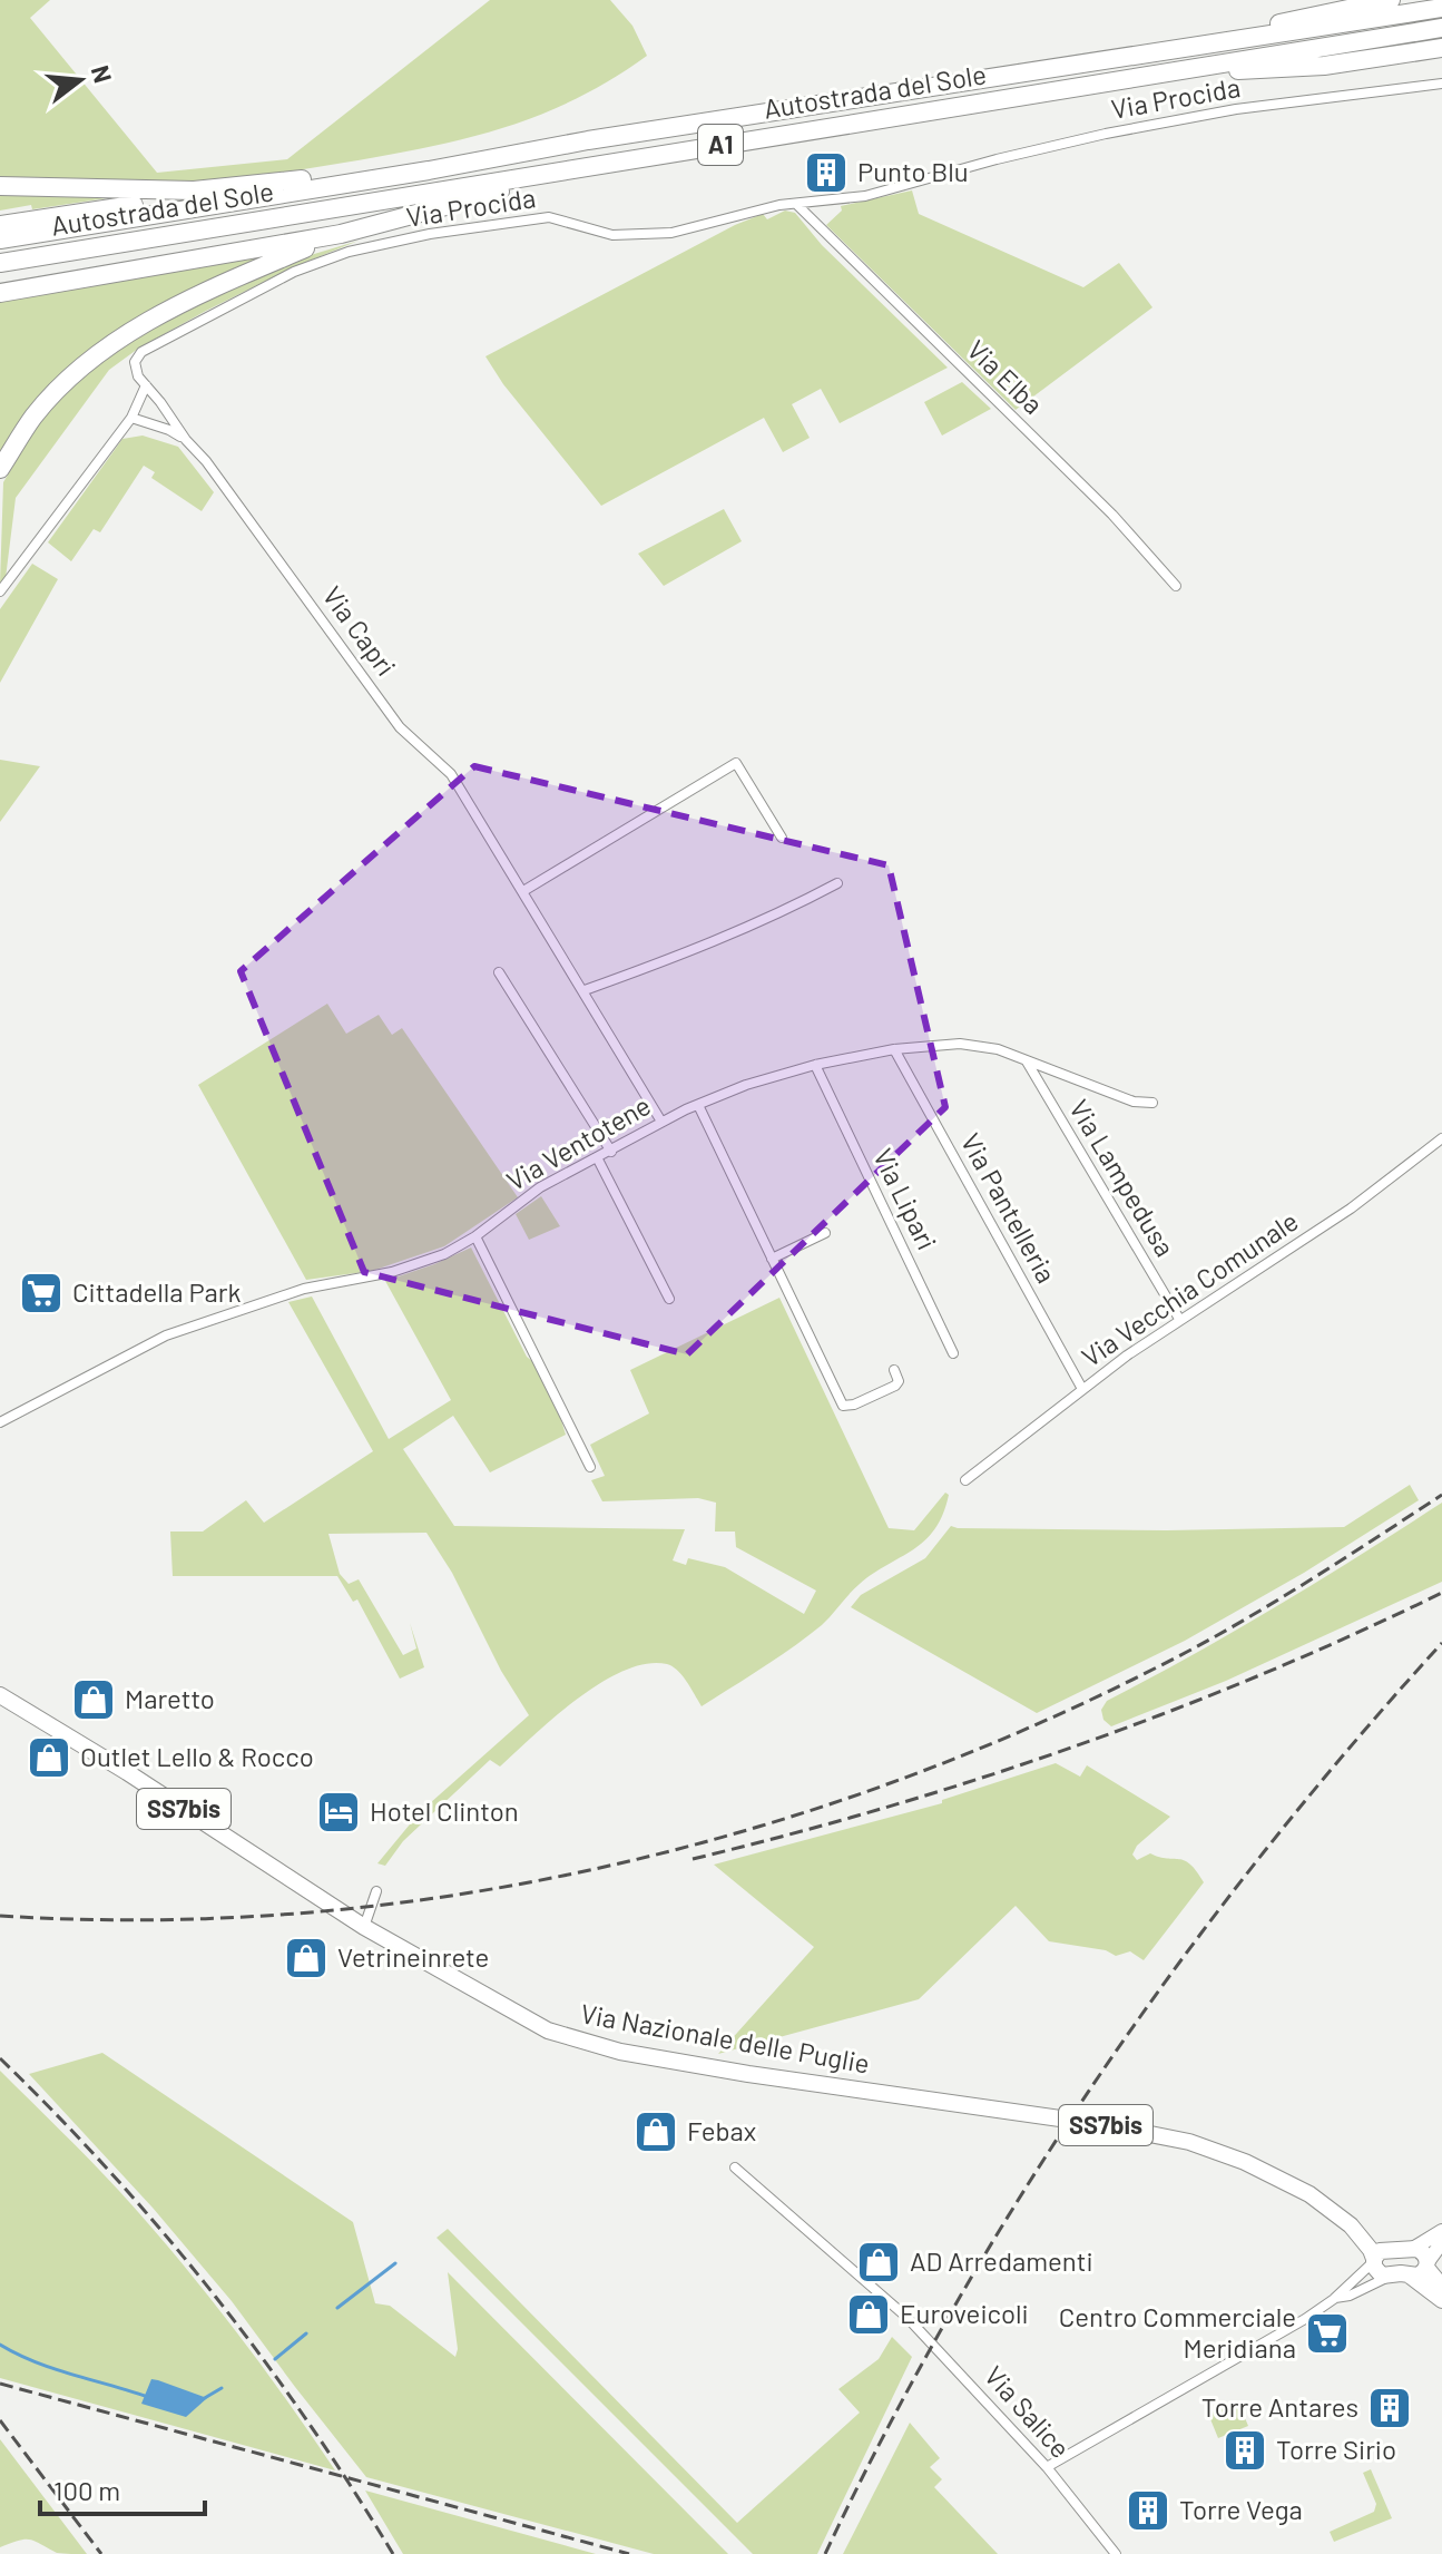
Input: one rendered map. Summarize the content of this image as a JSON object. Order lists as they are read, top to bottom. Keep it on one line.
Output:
{"streets":{"highway":["Autostrada del Sole","A1"],"main road":["SS7bis","Via Nazionale delle Puglie"],"street":["Via Procida","Via Elba","Via Capri","Via Ventotene","Via Lampedusa","Via Lipari","Via Pantelleria","Via Vecchia Comunale","Via Salice"]},"crossings":[["Via Procida","Via Elba"],["Via Procida","Via Capri"],["Via Capri","Via Ventotene"],["Via Ventotene","Via Lampedusa"],["Via Ventotene","Via Lipari"],["Via Ventotene","Via Pantelleria"],["Via Lampedusa","Via Vecchia Comunale"],["Via Pantelleria","Via Vecchia Comunale"]],"places":{"building":["Punto Blu","Torre Antares","Torre Sirio","Torre Vega"],"supermarket":["Cittadella Park","Centro Commerciale Meridiana"],"shop":["Maretto","Outlet Lello & Rocco","Vetrineinrete","Febax","AD Arredamenti","Euroveicoli"],"hotel":["Hotel Clinton"]},"scale_bar":"100 m","north":"right"}
